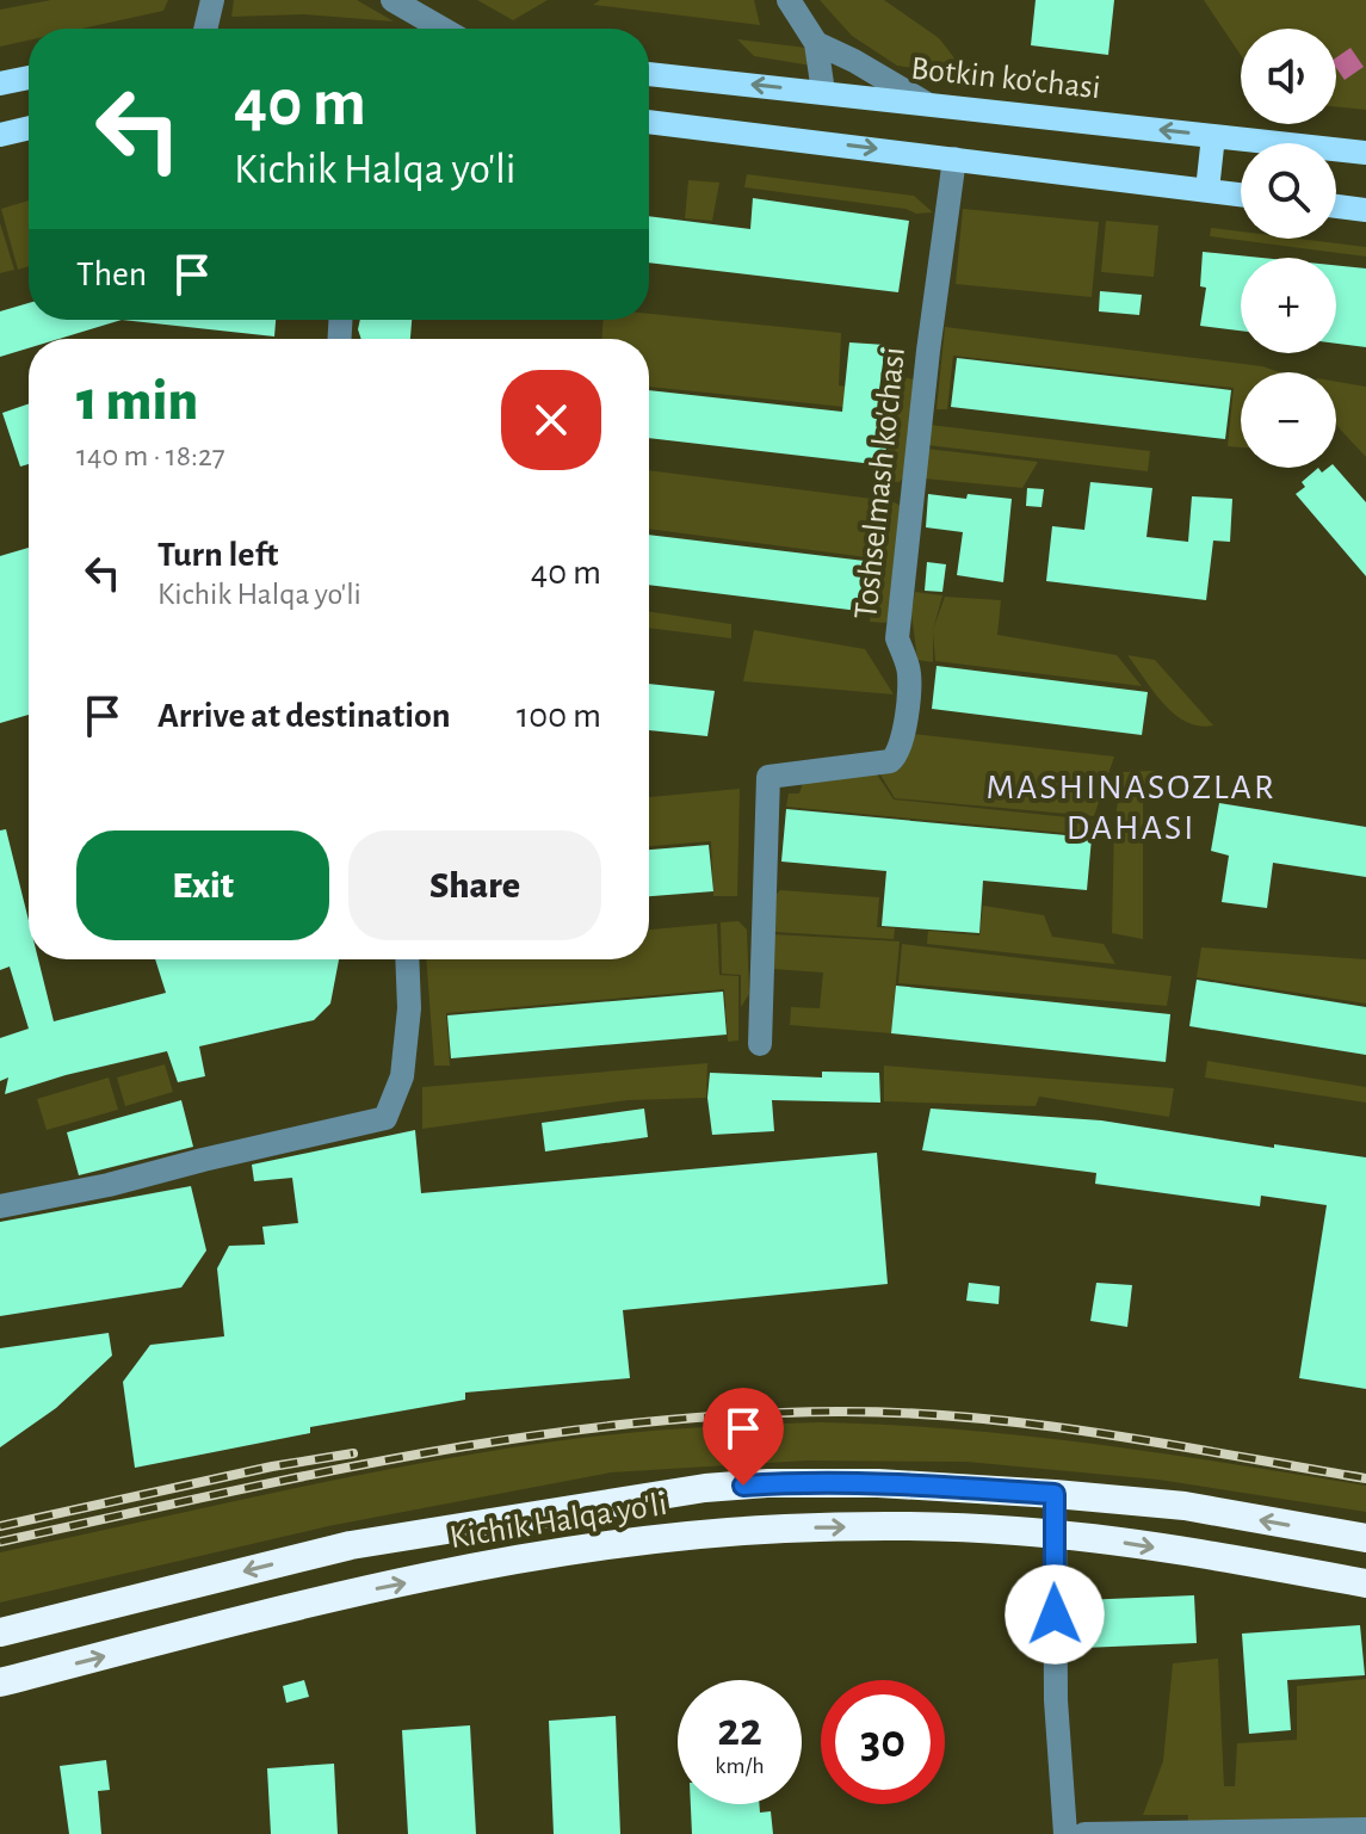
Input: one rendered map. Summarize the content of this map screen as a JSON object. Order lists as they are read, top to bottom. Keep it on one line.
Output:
{"streets":{"highway":["Kichik Halqa yo'li"],"main road":["Botkin ko'chasi"],"street":["Toshselmash ko'chasi"]},"districts":["MASHINASOZLAR DAHASI"],"page":{"map_buttons":["+","−"],"turn":["40 m","Kichik Halqa yo'li"],"then":"Then","heading":["1 min","140 m · 18:27"],"list":[{"name":"Turn left","note":"Kichik Halqa yo'li","value":"40 m"},{"name":"Arrive at destination","value":"100 m"}],"buttons":["Exit","Share"],"speed":"22 km/h","limit":"30"}}
